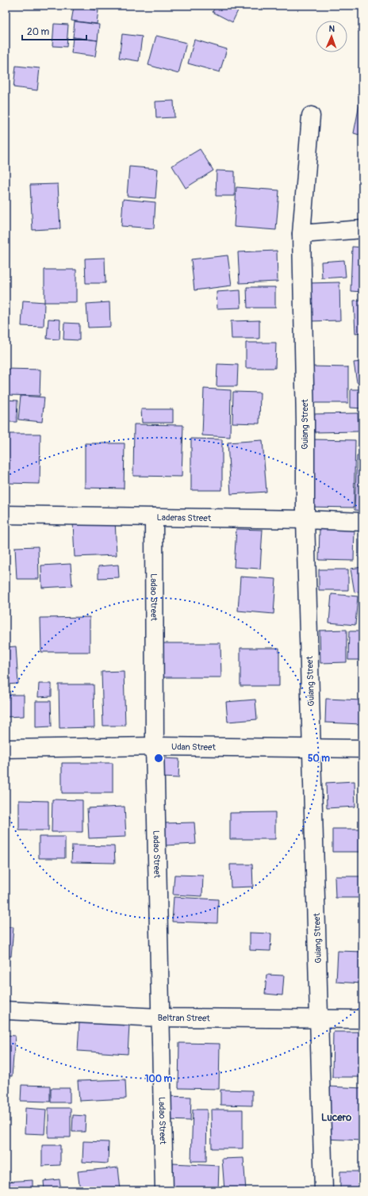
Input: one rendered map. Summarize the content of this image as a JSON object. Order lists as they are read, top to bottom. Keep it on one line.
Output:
{"streets":{"street":["Guiang Street","Laderas Street","Ladao Street","Udan Street","Beltran Street"]},"crossings":[["Guiang Street","Laderas Street"],["Guiang Street","Udan Street"],["Guiang Street","Beltran Street"],["Laderas Street","Ladao Street"],["Ladao Street","Udan Street"],["Ladao Street","Beltran Street"]],"districts":["Lucero"],"scale_bar":"20 m","north":"top","rings":["50 m","100 m"]}
